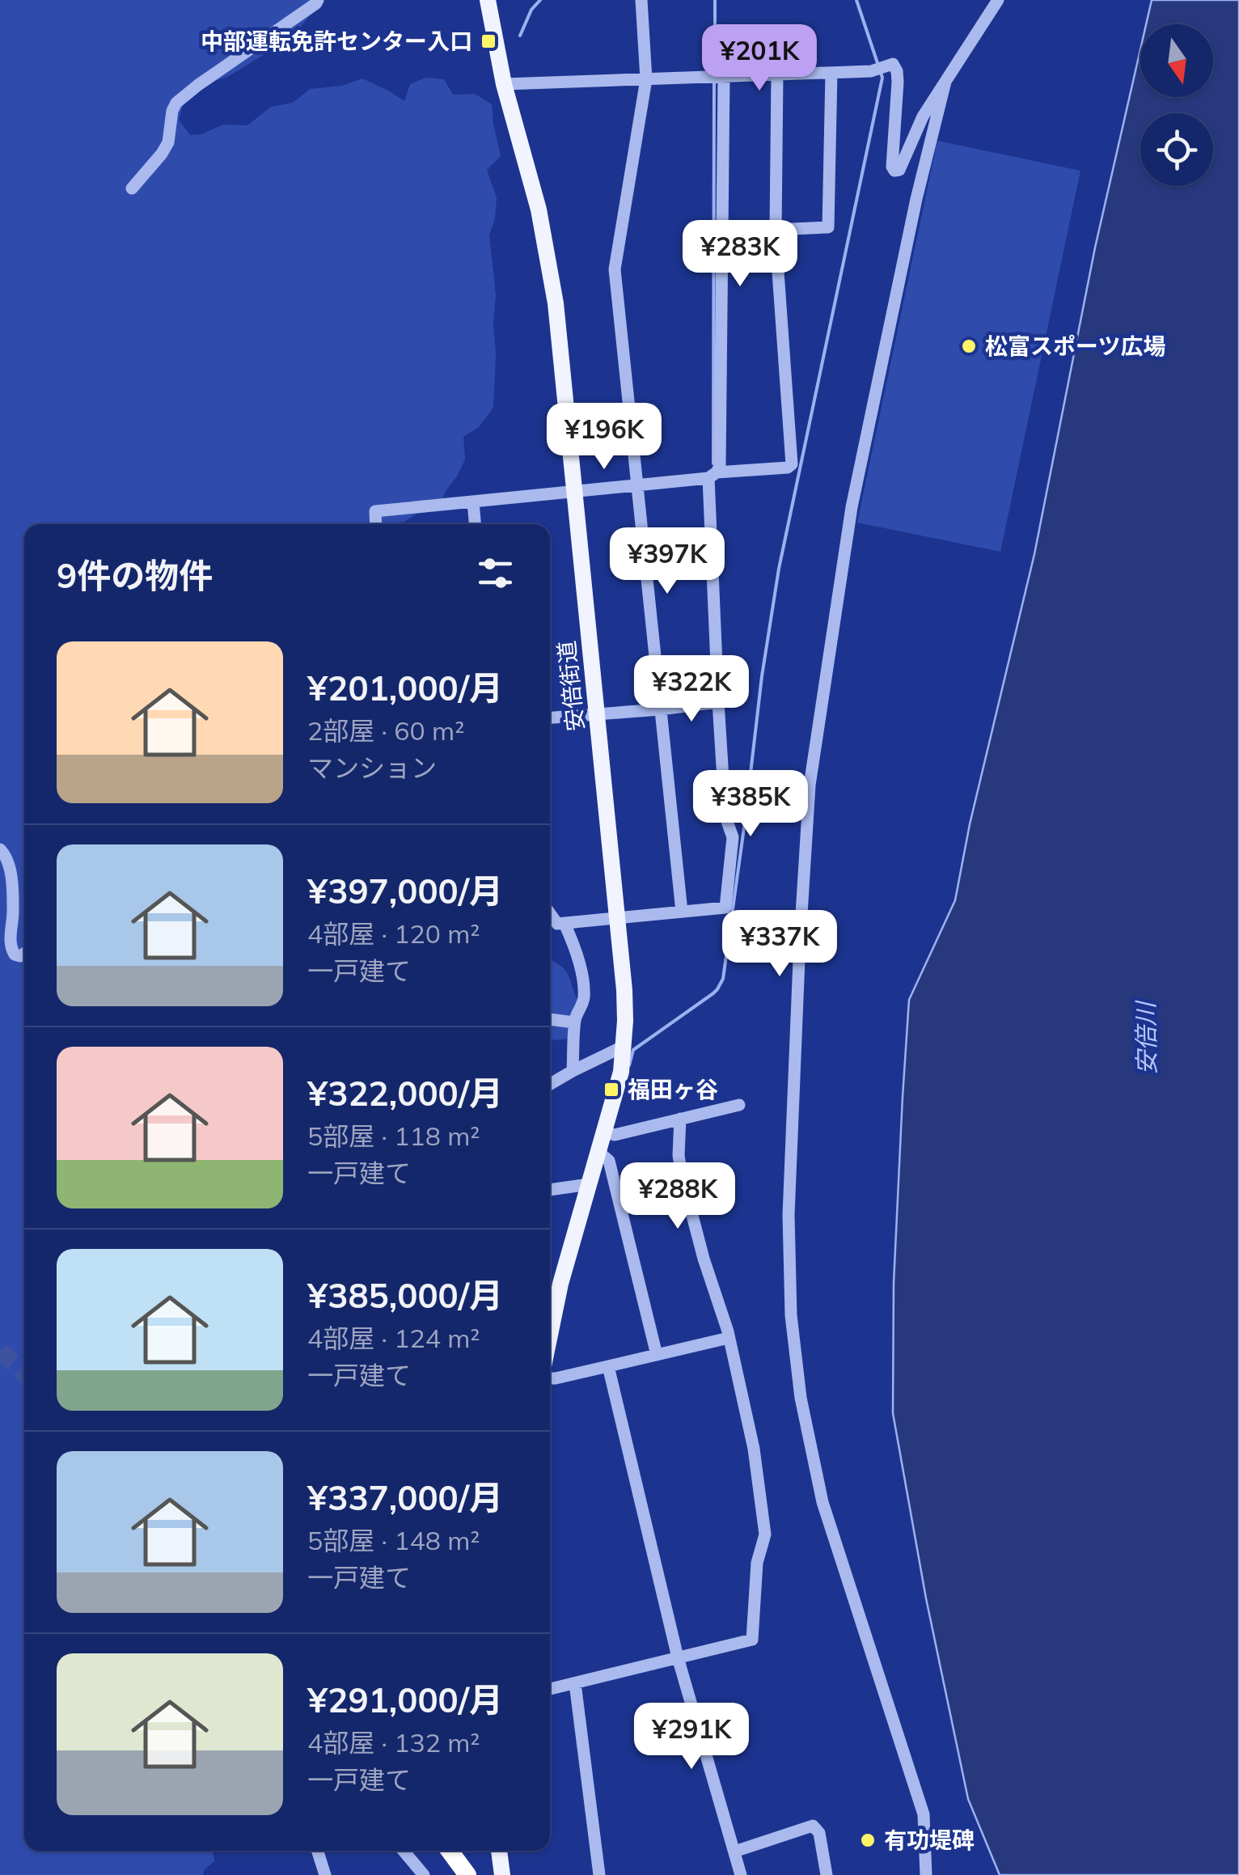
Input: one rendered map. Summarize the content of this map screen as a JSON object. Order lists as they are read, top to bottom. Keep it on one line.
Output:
{"streets":{"main road":["安倍街道"]},"water":["安倍川"],"places":{"transit":["中部運転免許センター入口","福田ヶ谷"],"other":["松富スポーツ広場","有功堤碑"]},"north":"bottom","page":{"price":["¥201K","¥283K","¥196K","¥397K","¥322K","¥385K","¥337K","¥288K","¥291K"],"heading":"9件の物件","list":[{"name":"¥201,000/月","note":"2部屋 · 60 m² · マンション"},{"name":"¥397,000/月","note":"4部屋 · 120 m² · 一戸建て"},{"name":"¥322,000/月","note":"5部屋 · 118 m² · 一戸建て"},{"name":"¥385,000/月","note":"4部屋 · 124 m² · 一戸建て"},{"name":"¥337,000/月","note":"5部屋 · 148 m² · 一戸建て"},{"name":"¥291,000/月","note":"4部屋 · 132 m² · 一戸建て"}]}}
